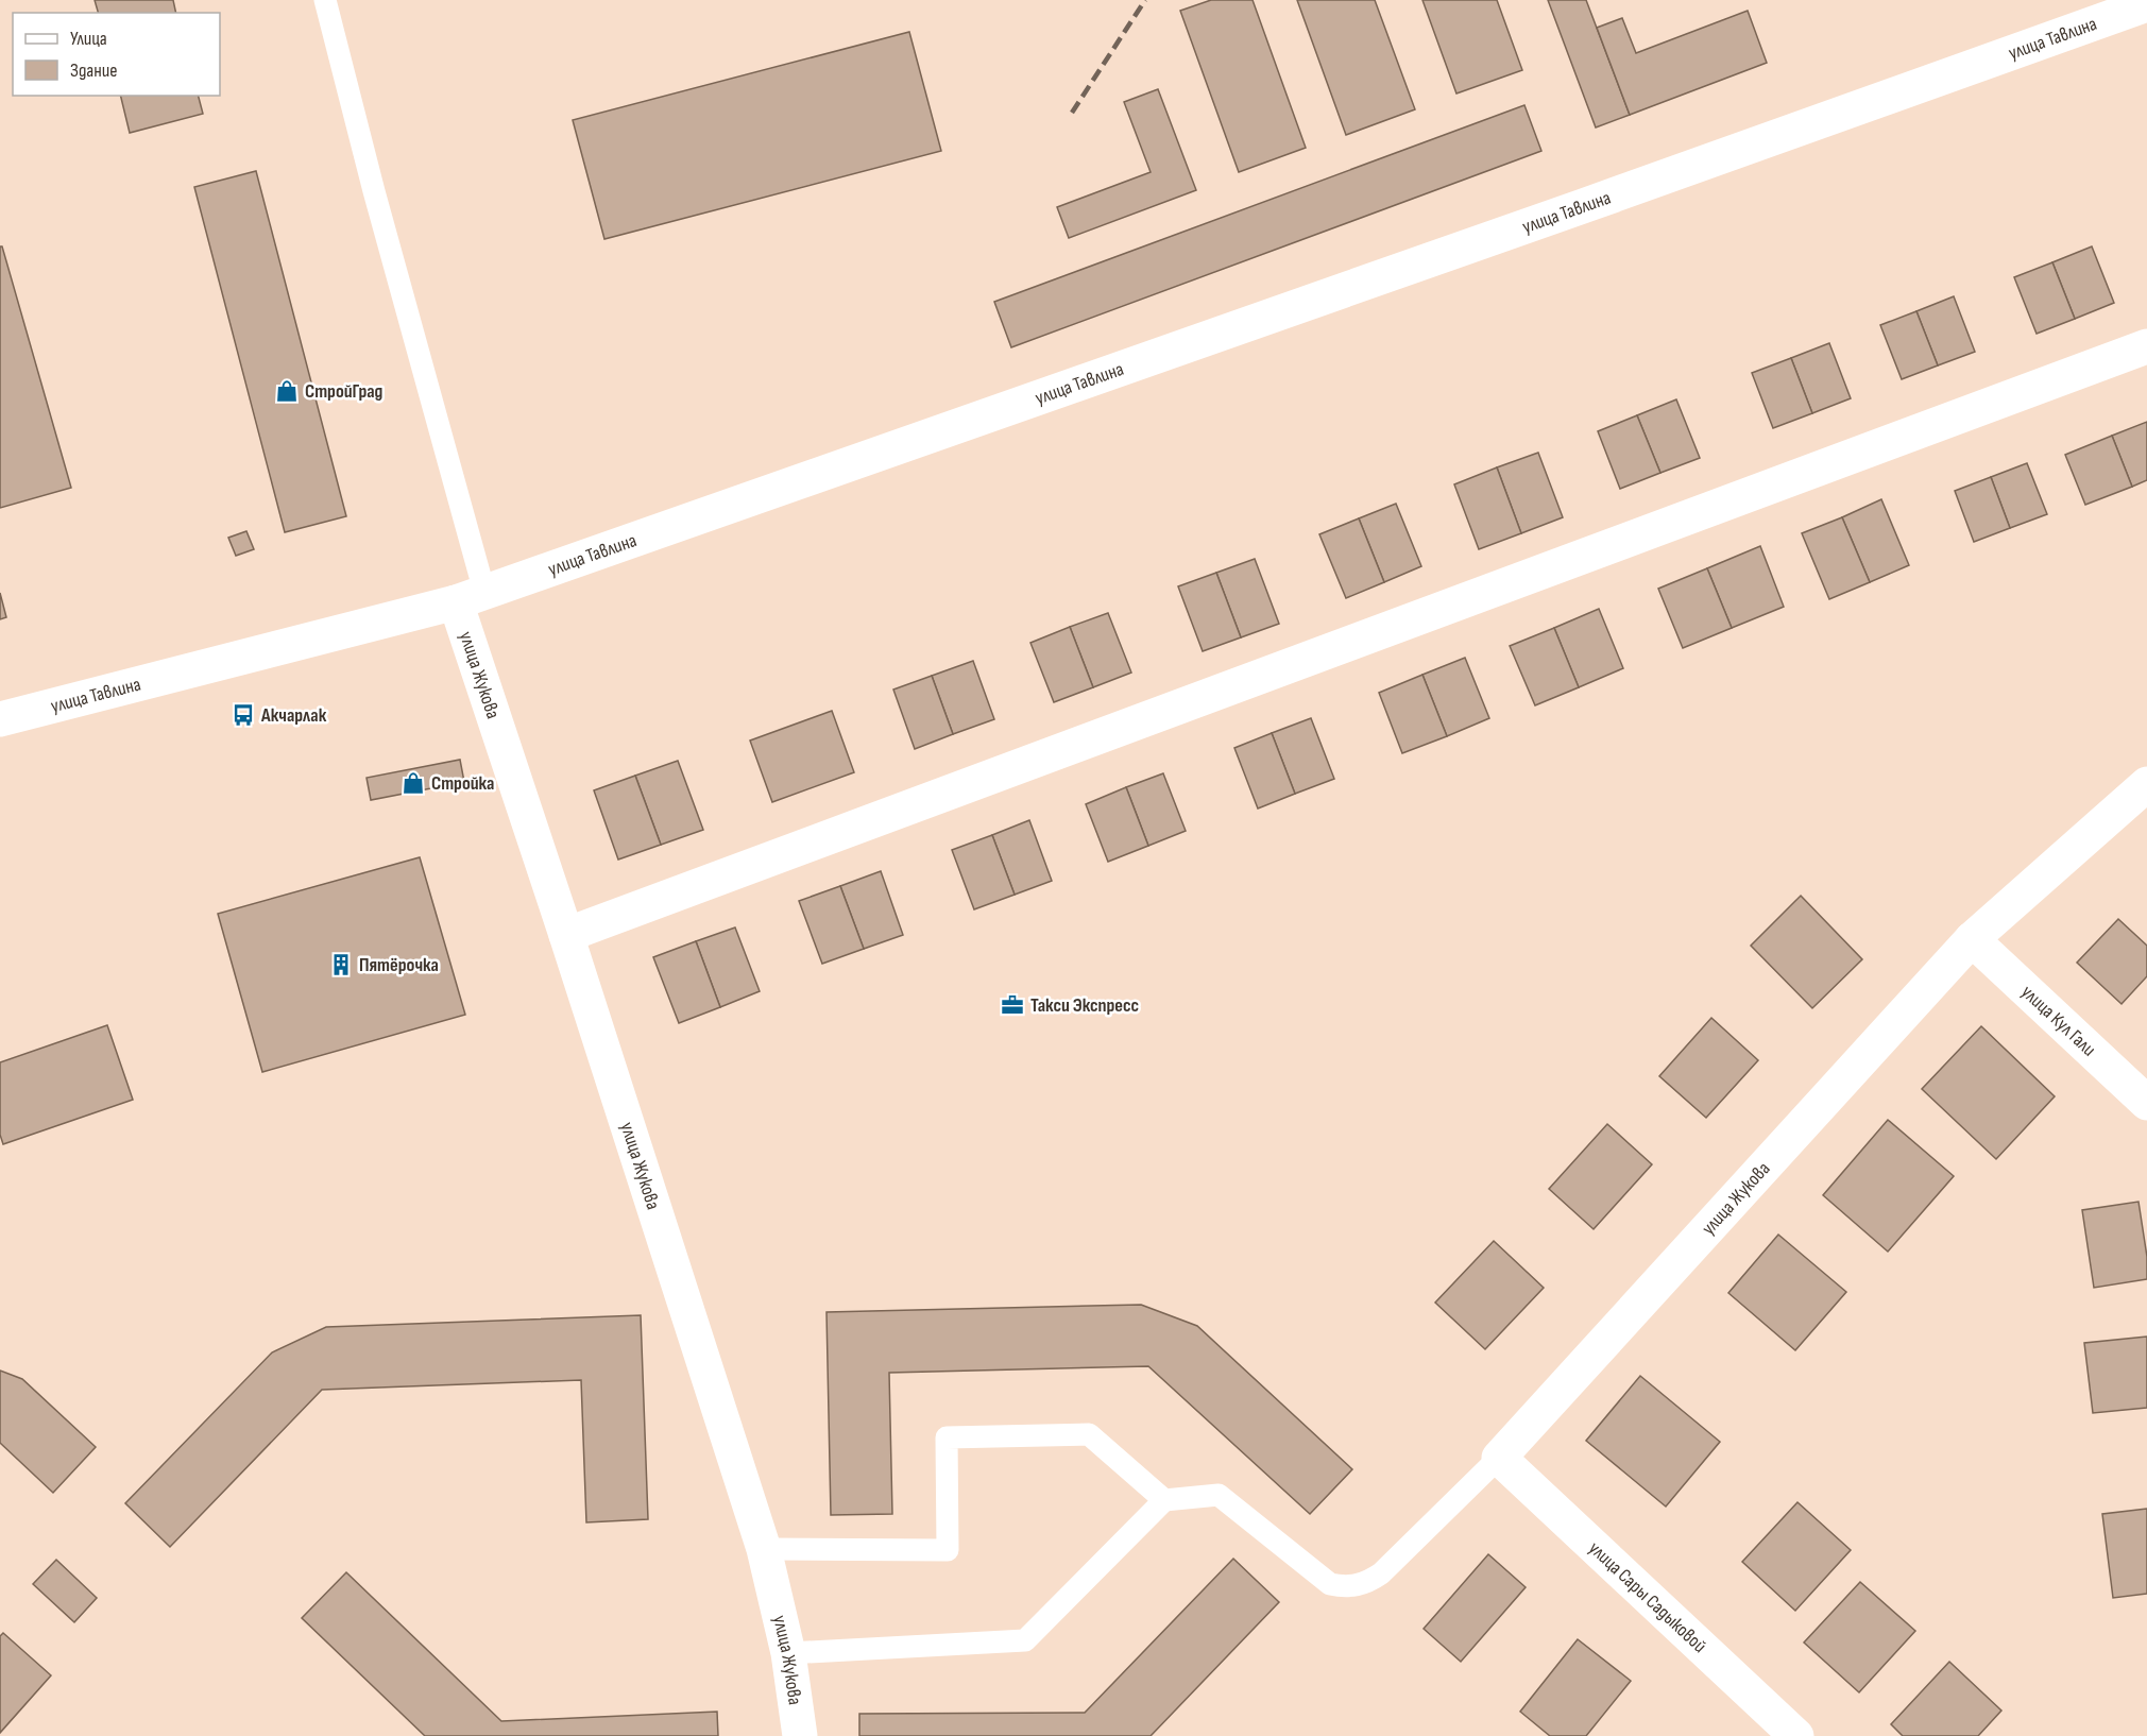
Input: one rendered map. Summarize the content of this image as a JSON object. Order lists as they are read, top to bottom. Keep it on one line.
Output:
{"streets":{"street":["улица Тавлина","улица Жукова","улица Кул Гали","улица Сары Садыковой"]},"crossings":[["улица Тавлина","улица Жукова"],["улица Жукова","улица Кул Гали"],["улица Жукова","улица Сары Садыковой"]],"places":{"shop":["СтройГрад","Стройка"],"bus stop":["Акчарлак"],"building":["Пятёрочка"],"office":["Такси Экспресс"]},"legend":["Улица","Здание"]}
